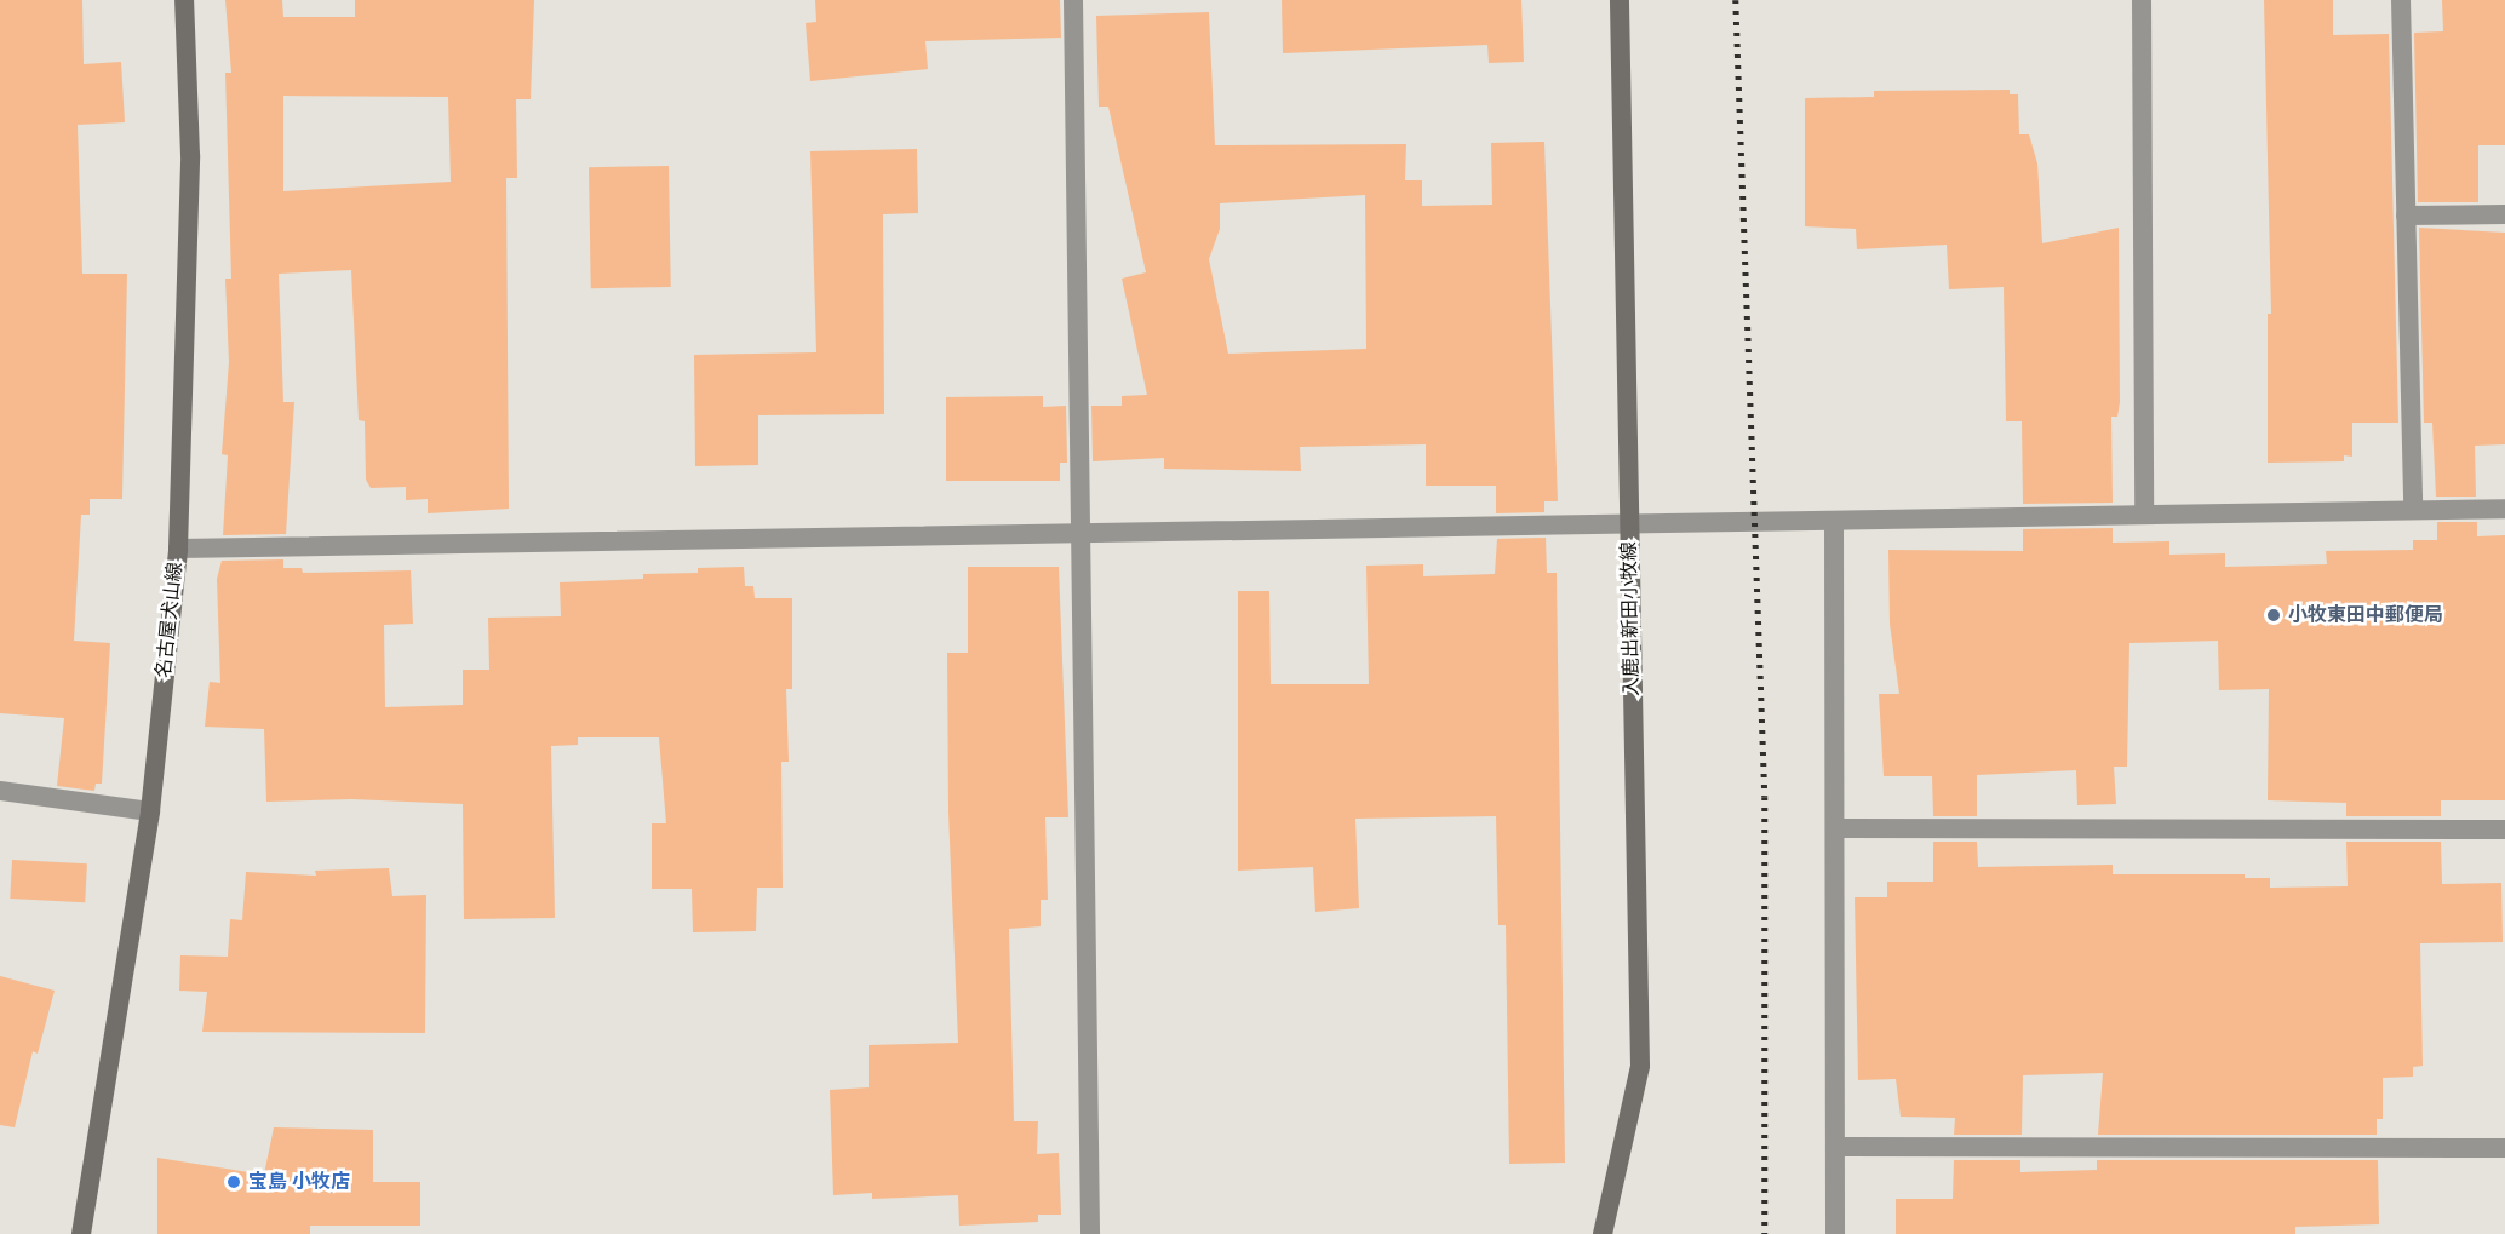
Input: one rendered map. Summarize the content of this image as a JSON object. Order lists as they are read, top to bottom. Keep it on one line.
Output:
{"streets":{"main road":["入鹿出新田小牧線","名古屋犬山線"]},"places":["小牧東田中郵便局","宝島 小牧店"]}
